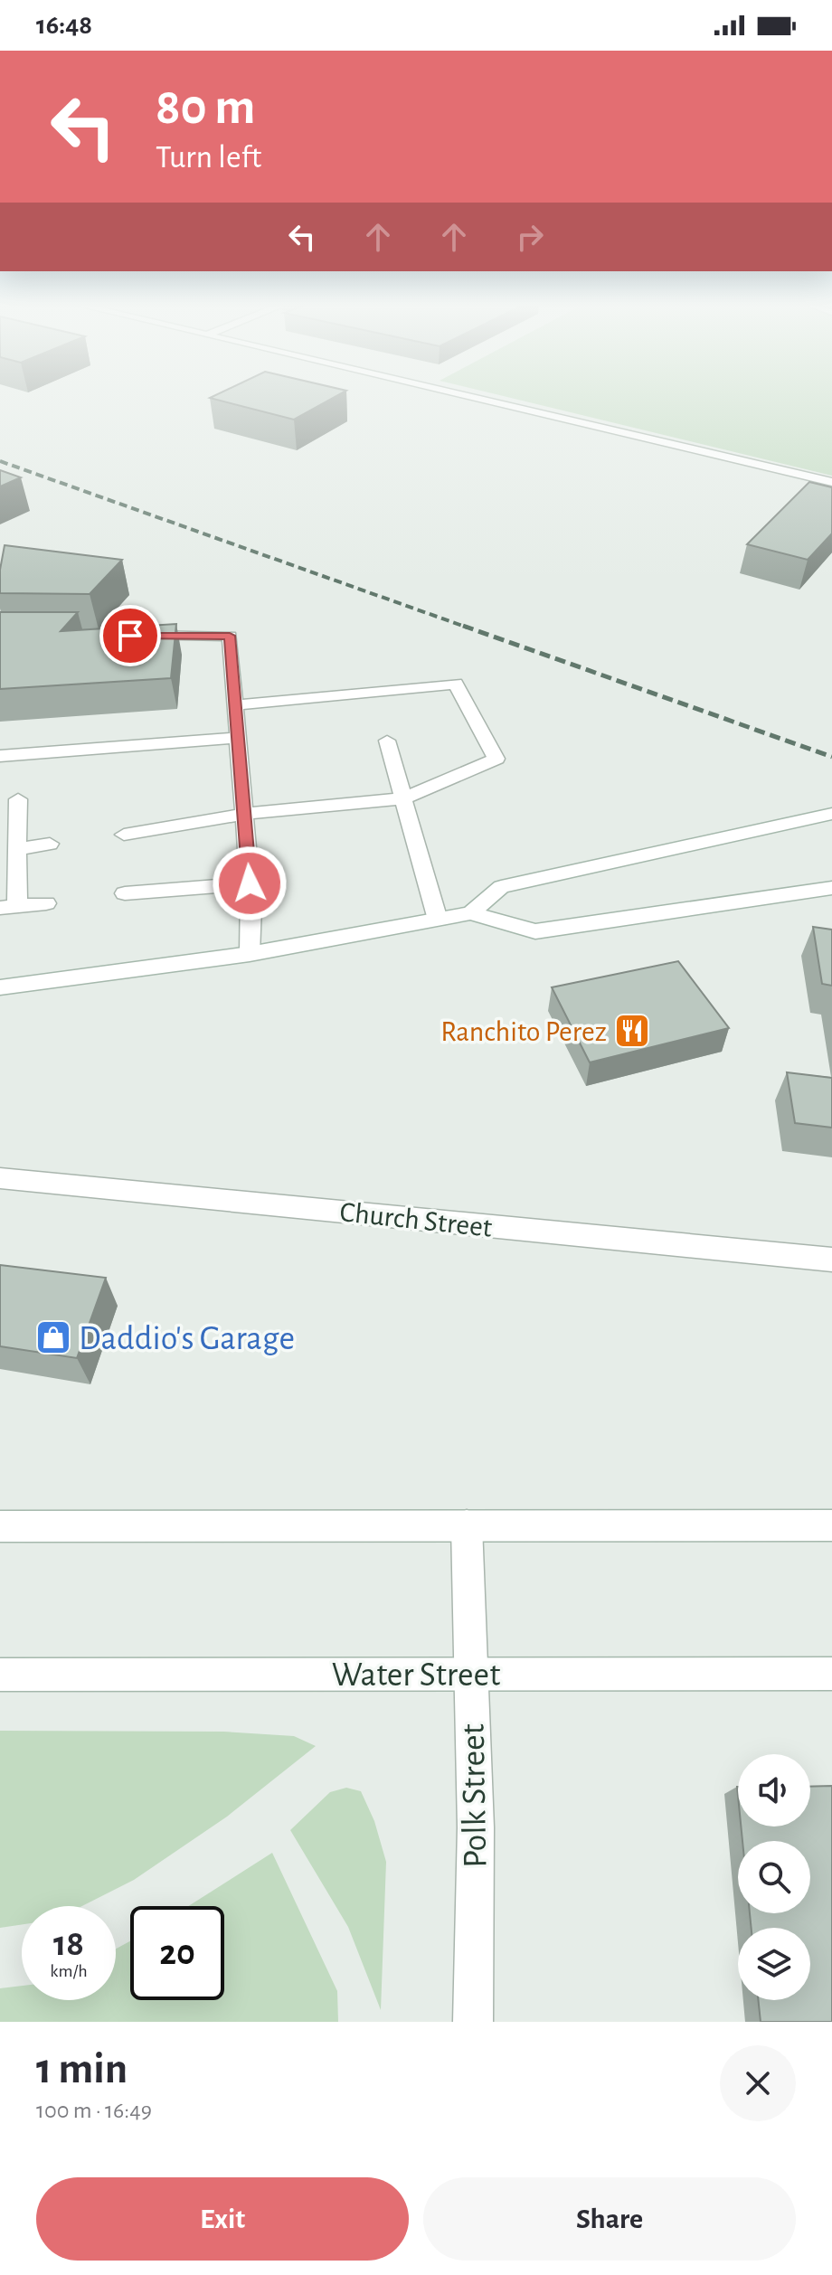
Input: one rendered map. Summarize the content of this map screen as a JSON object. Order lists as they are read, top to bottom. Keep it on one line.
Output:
{"streets":{"street":["Church Street","Water Street","Polk Street"]},"crossings":[["Water Street","Polk Street"]],"places":{"restaurant":["Ranchito Perez"],"shop":["Daddio's Garage"]},"page":{"status":"16:48","turn":["80 m","Turn left"],"speed":"18 km/h","limit":"20","heading":["1 min","100 m · 16:49"],"buttons":["Exit","Share"]}}
